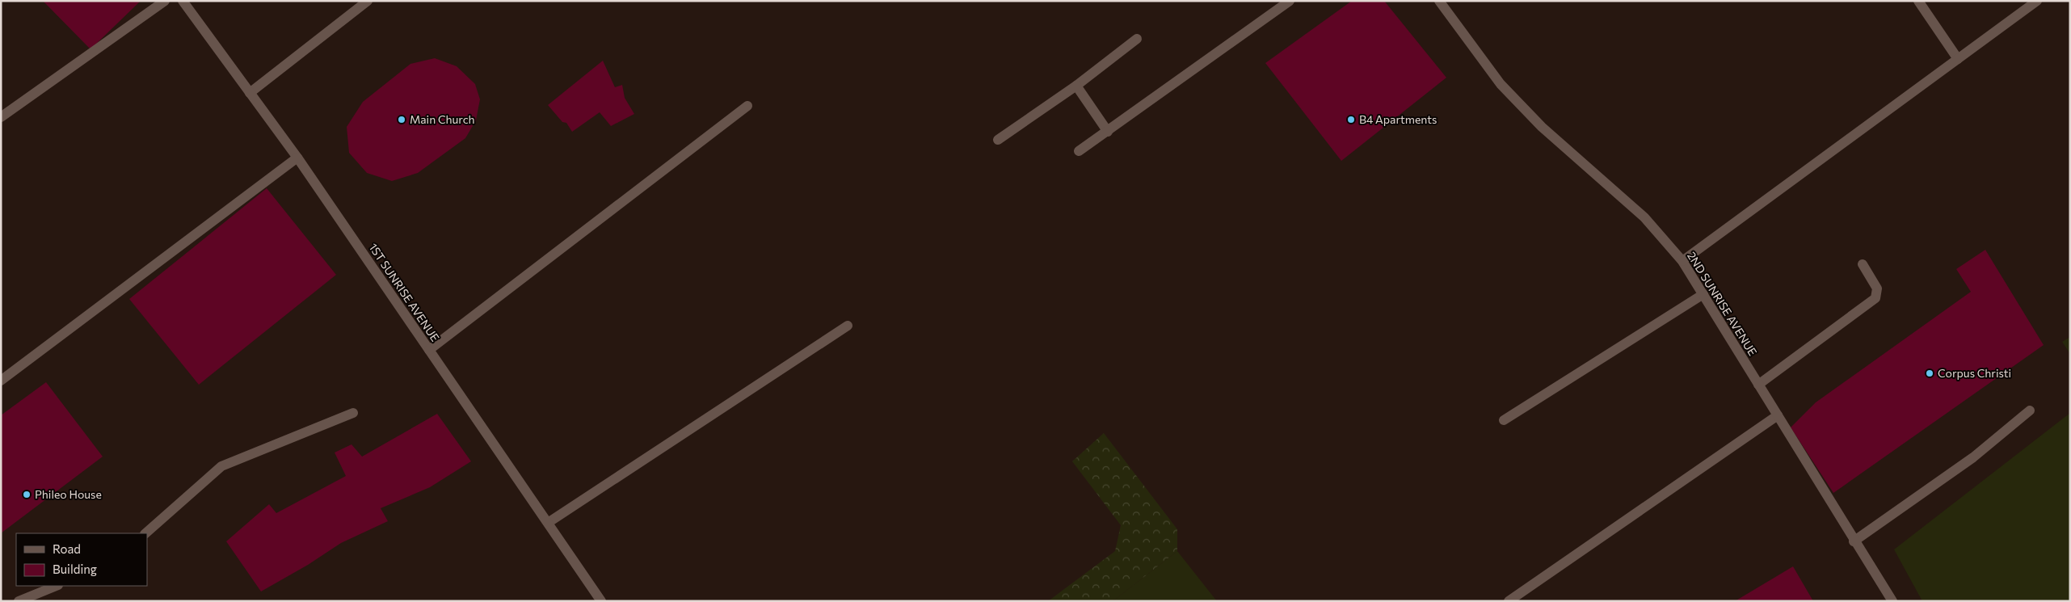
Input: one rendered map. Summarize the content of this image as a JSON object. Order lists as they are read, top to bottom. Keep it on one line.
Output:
{"streets":{"street":["1ST SUNRISE AVENUE","2ND SUNRISE AVENUE"]},"places":["Main Church","B4 Apartments","Corpus Christi","Phileo House"],"legend":["Road","Building"]}
